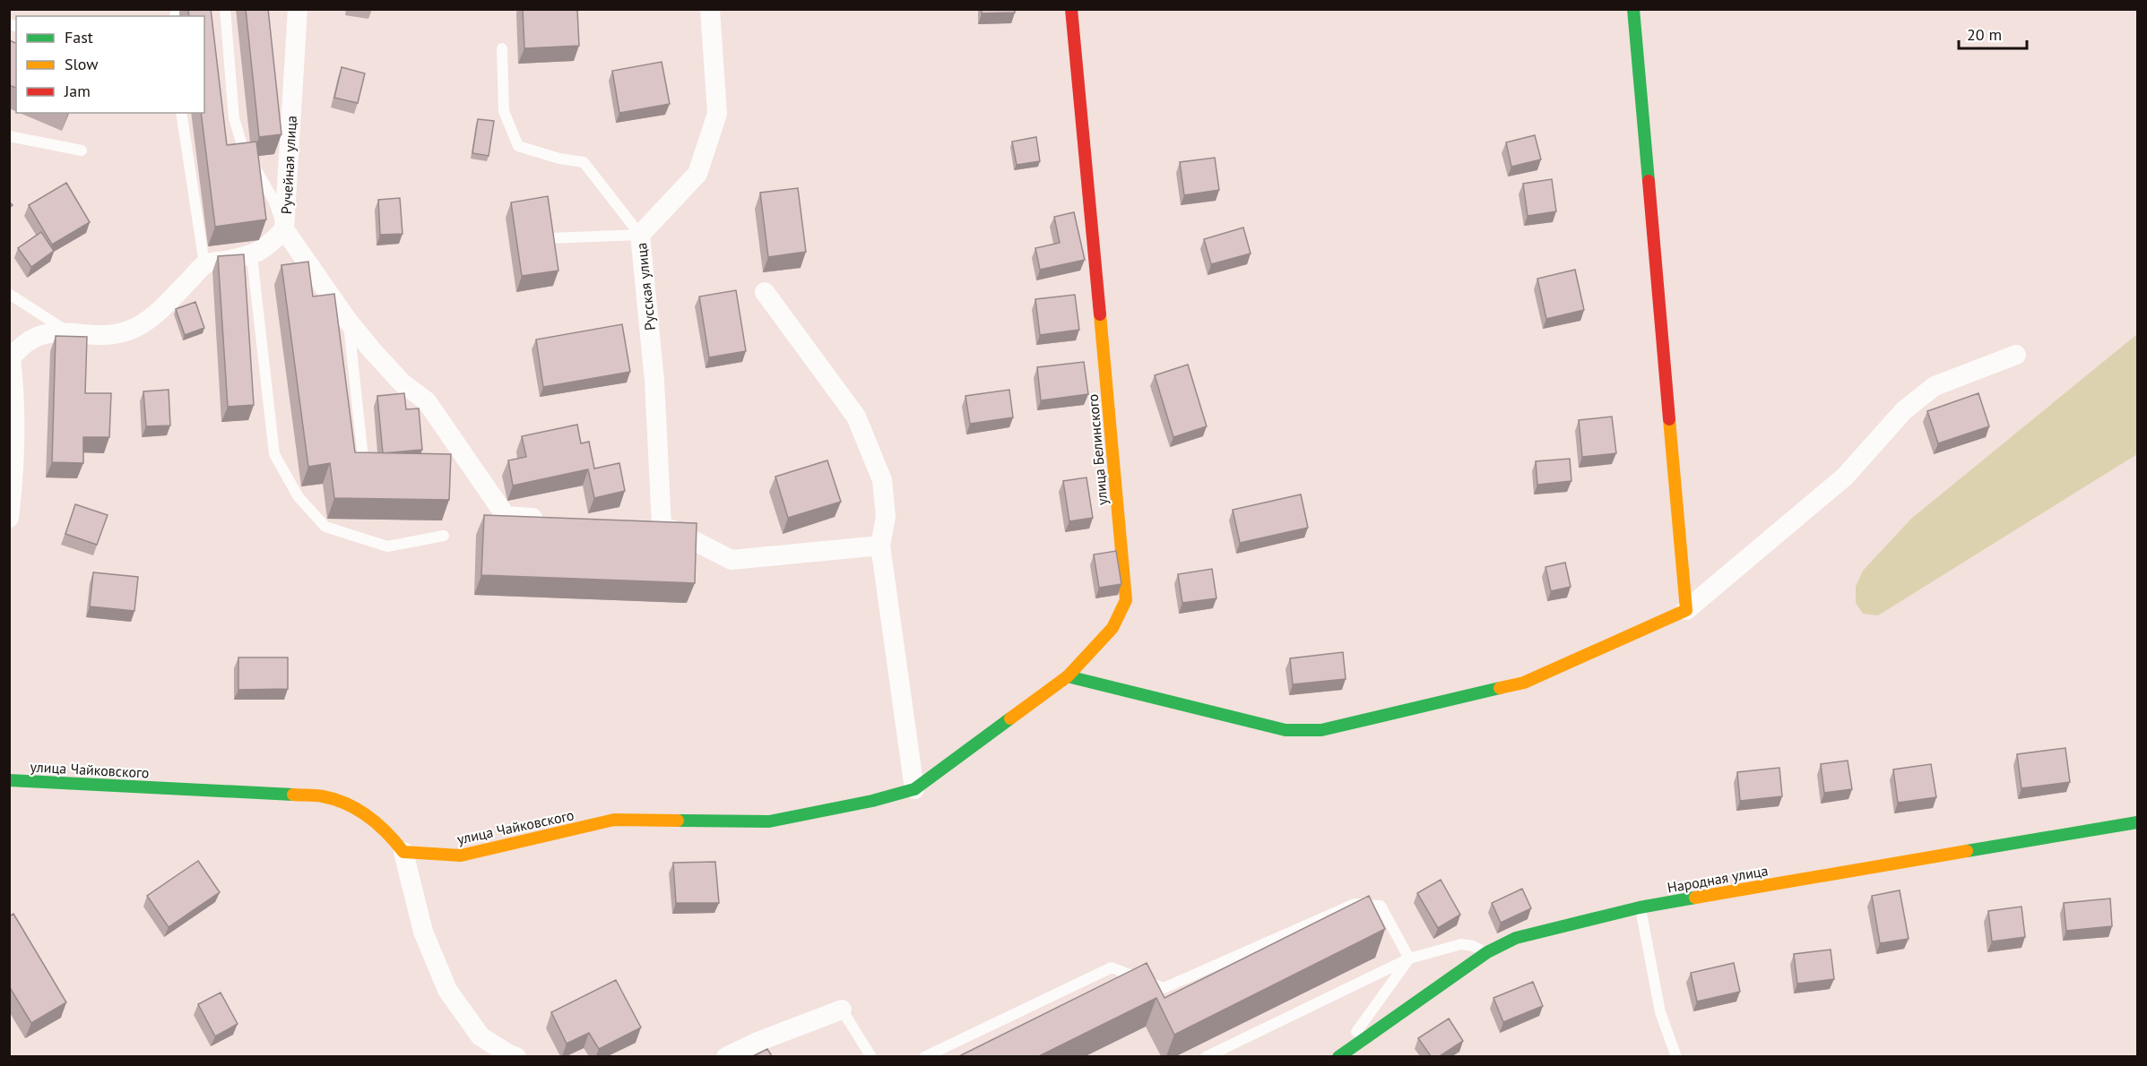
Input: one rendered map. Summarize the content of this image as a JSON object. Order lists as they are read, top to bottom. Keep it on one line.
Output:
{"streets":{"street":["Ручейная улица","Русская улица","улица Белинского","улица Чайковского","Народная улица"]},"crossings":[["улица Белинского","улица Чайковского"]],"legend":["Fast","Slow","Jam"],"scale_bar":"20 m"}
